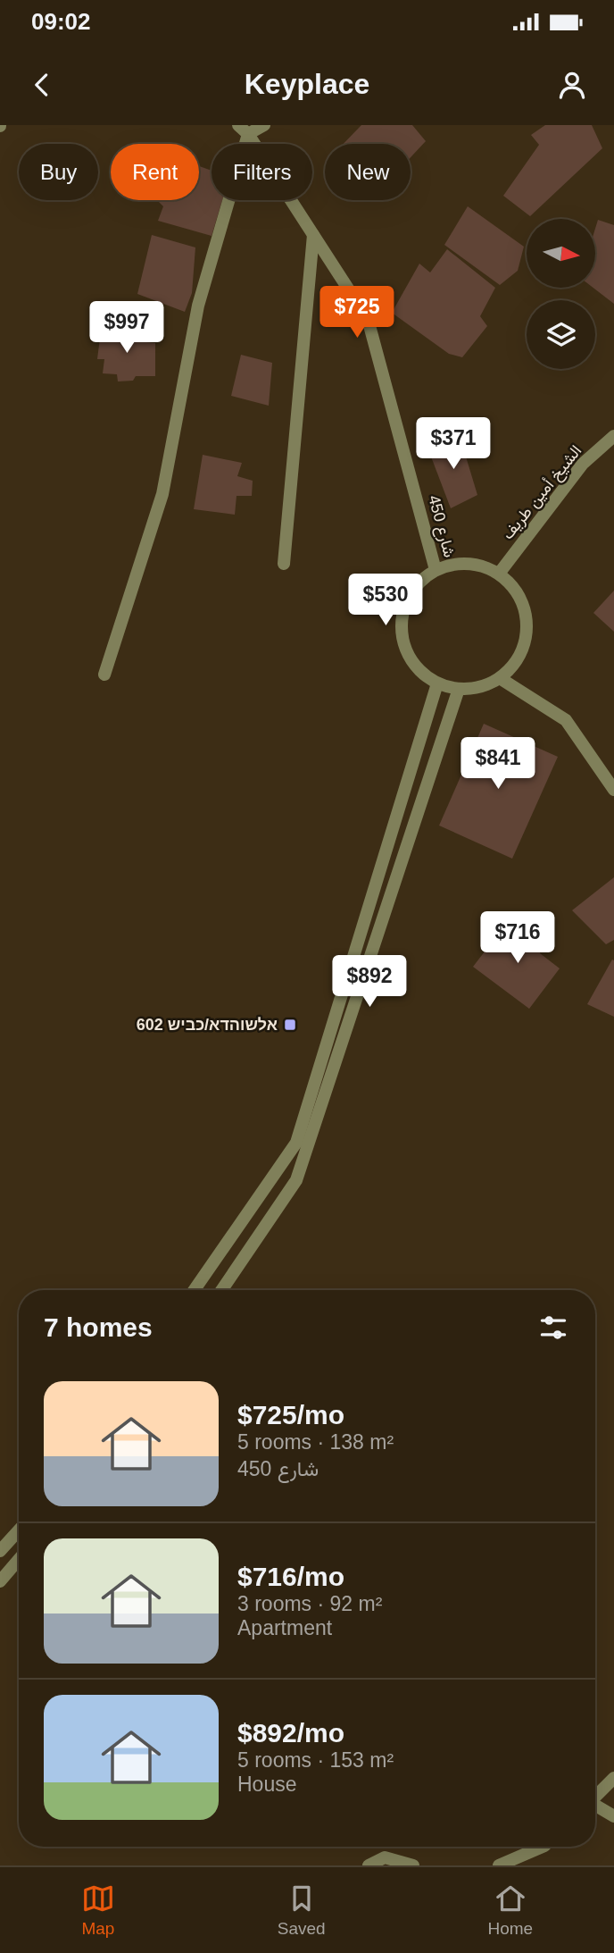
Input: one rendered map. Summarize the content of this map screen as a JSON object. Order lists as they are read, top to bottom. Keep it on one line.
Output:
{"streets":{"street":["الشيخ أمين طريف","شارع 450"]},"crossings":[["الشيخ أمين طريف","شارع 450"]],"places":{"transit":["אלשוהדא/כביש 602"]},"north":"right","page":{"status":"09:02","header":"Keyplace","chip":["Buy","Rent","Filters","New"],"price":["$725","$997","$371","$530","$841","$716","$892"],"heading":"7 homes","list":[{"name":"$725/mo","note":"5 rooms · 138 m² · شارع 450"},{"name":"$716/mo","note":"3 rooms · 92 m² · Apartment"},{"name":"$892/mo","note":"5 rooms · 153 m² · House"}],"tabs":["Map","Saved","Home"]}}
